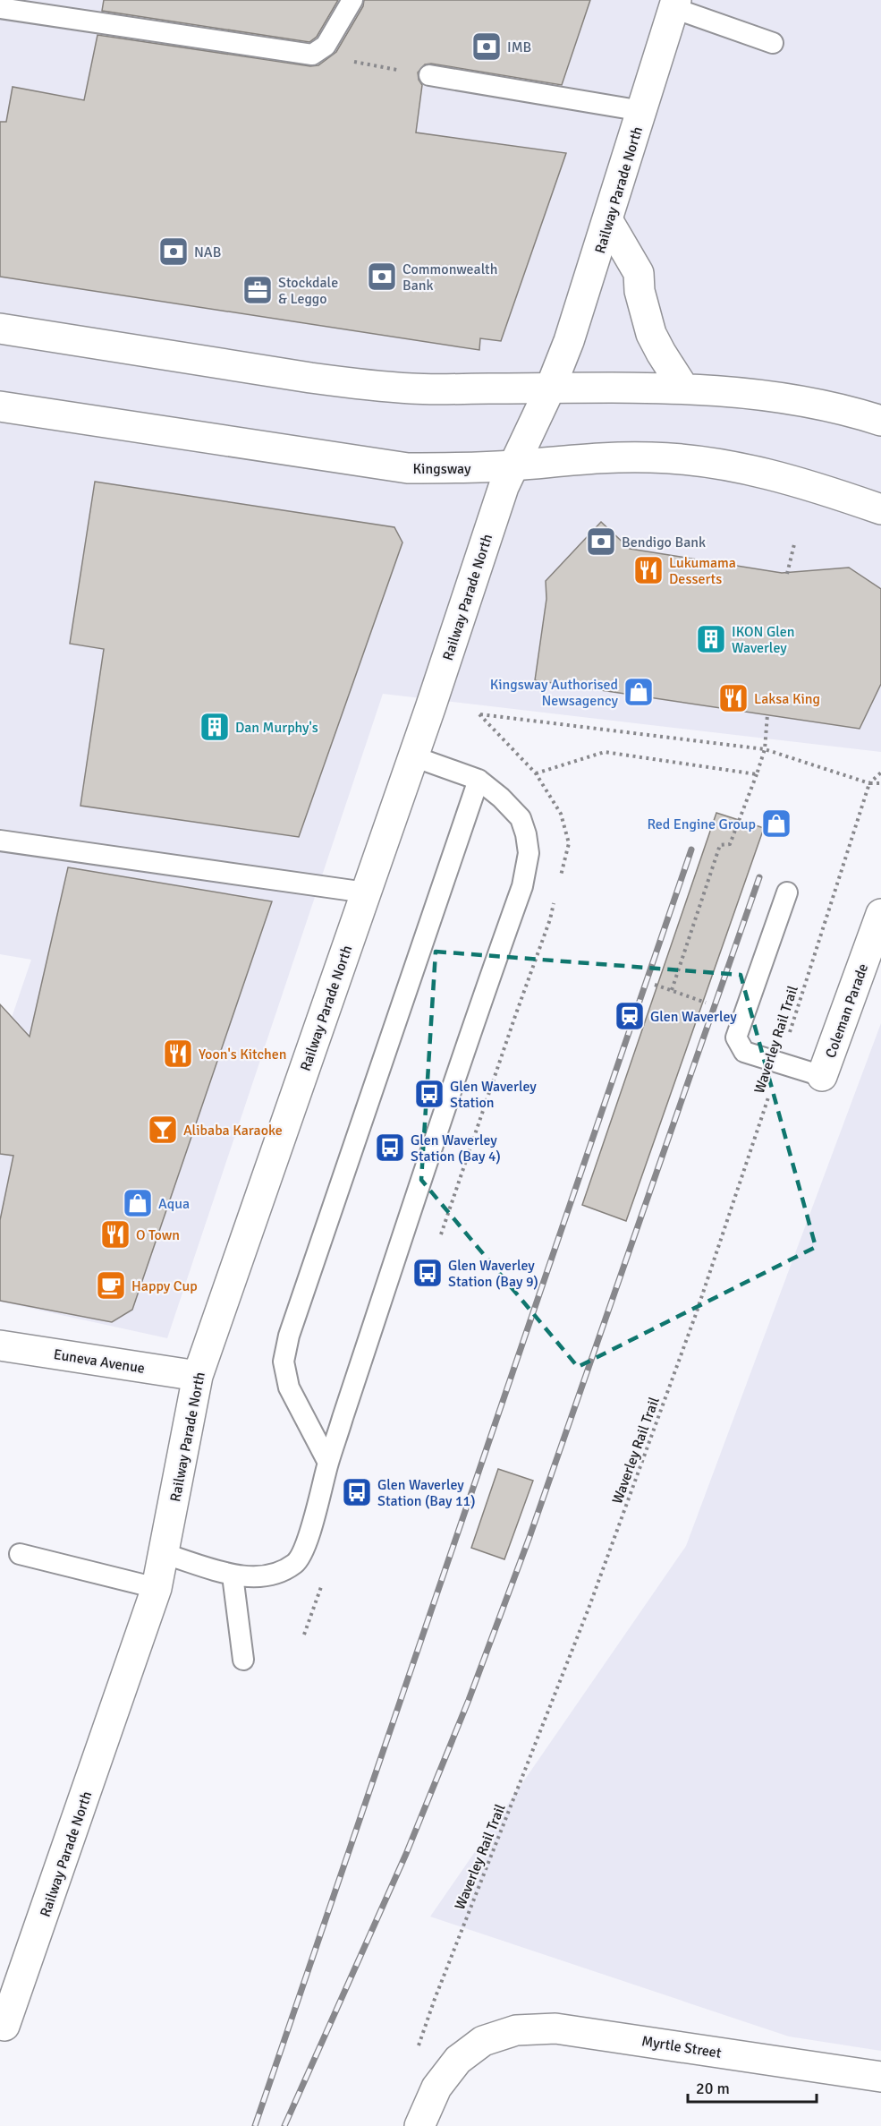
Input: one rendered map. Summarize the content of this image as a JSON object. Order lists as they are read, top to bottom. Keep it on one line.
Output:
{"streets":{"street":["Railway Parade North","Kingsway","Coleman Parade","Euneva Avenue","Myrtle Street"],"path":["Waverley Rail Trail"]},"crossings":[["Railway Parade North","Kingsway"],["Railway Parade North","Euneva Avenue"]],"places":{"bank":["IMB","NAB","Commonwealth Bank","Bendigo Bank"],"office":["Stockdale & Leggo"],"restaurant":["Lukumama Desserts","Laksa King","Yoon's Kitchen","O Town"],"building":["IKON Glen Waverley","Dan Murphy's"],"shop":["Kingsway Authorised Newsagency","Red Engine Group","Aqua"],"station":["Glen Waverley"],"bus stop":["Glen Waverley Station","Glen Waverley Station (Bay 4)","Glen Waverley Station (Bay 9)","Glen Waverley Station (Bay 11)"],"bar":["Alibaba Karaoke"],"cafe":["Happy Cup"]},"scale_bar":"20 m"}
